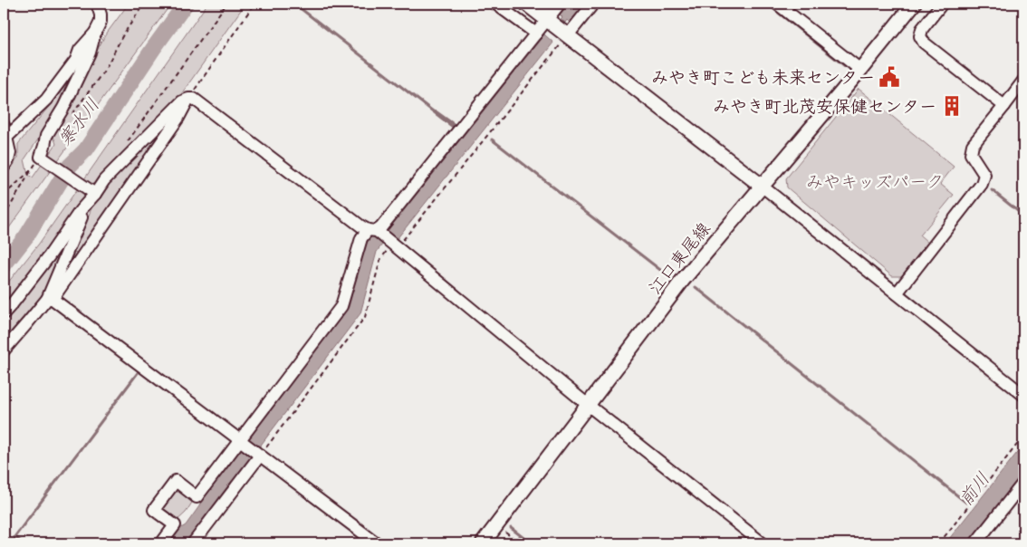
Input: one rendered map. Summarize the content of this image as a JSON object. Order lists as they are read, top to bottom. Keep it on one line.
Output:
{"streets":{"main road":["江口東尾線"]},"water":["寒水川","前川"],"parks":["みやキッズパーク"],"places":{"public building":["みやき町こども未来センター"],"building":["みやき町北茂安保健センター"]}}
